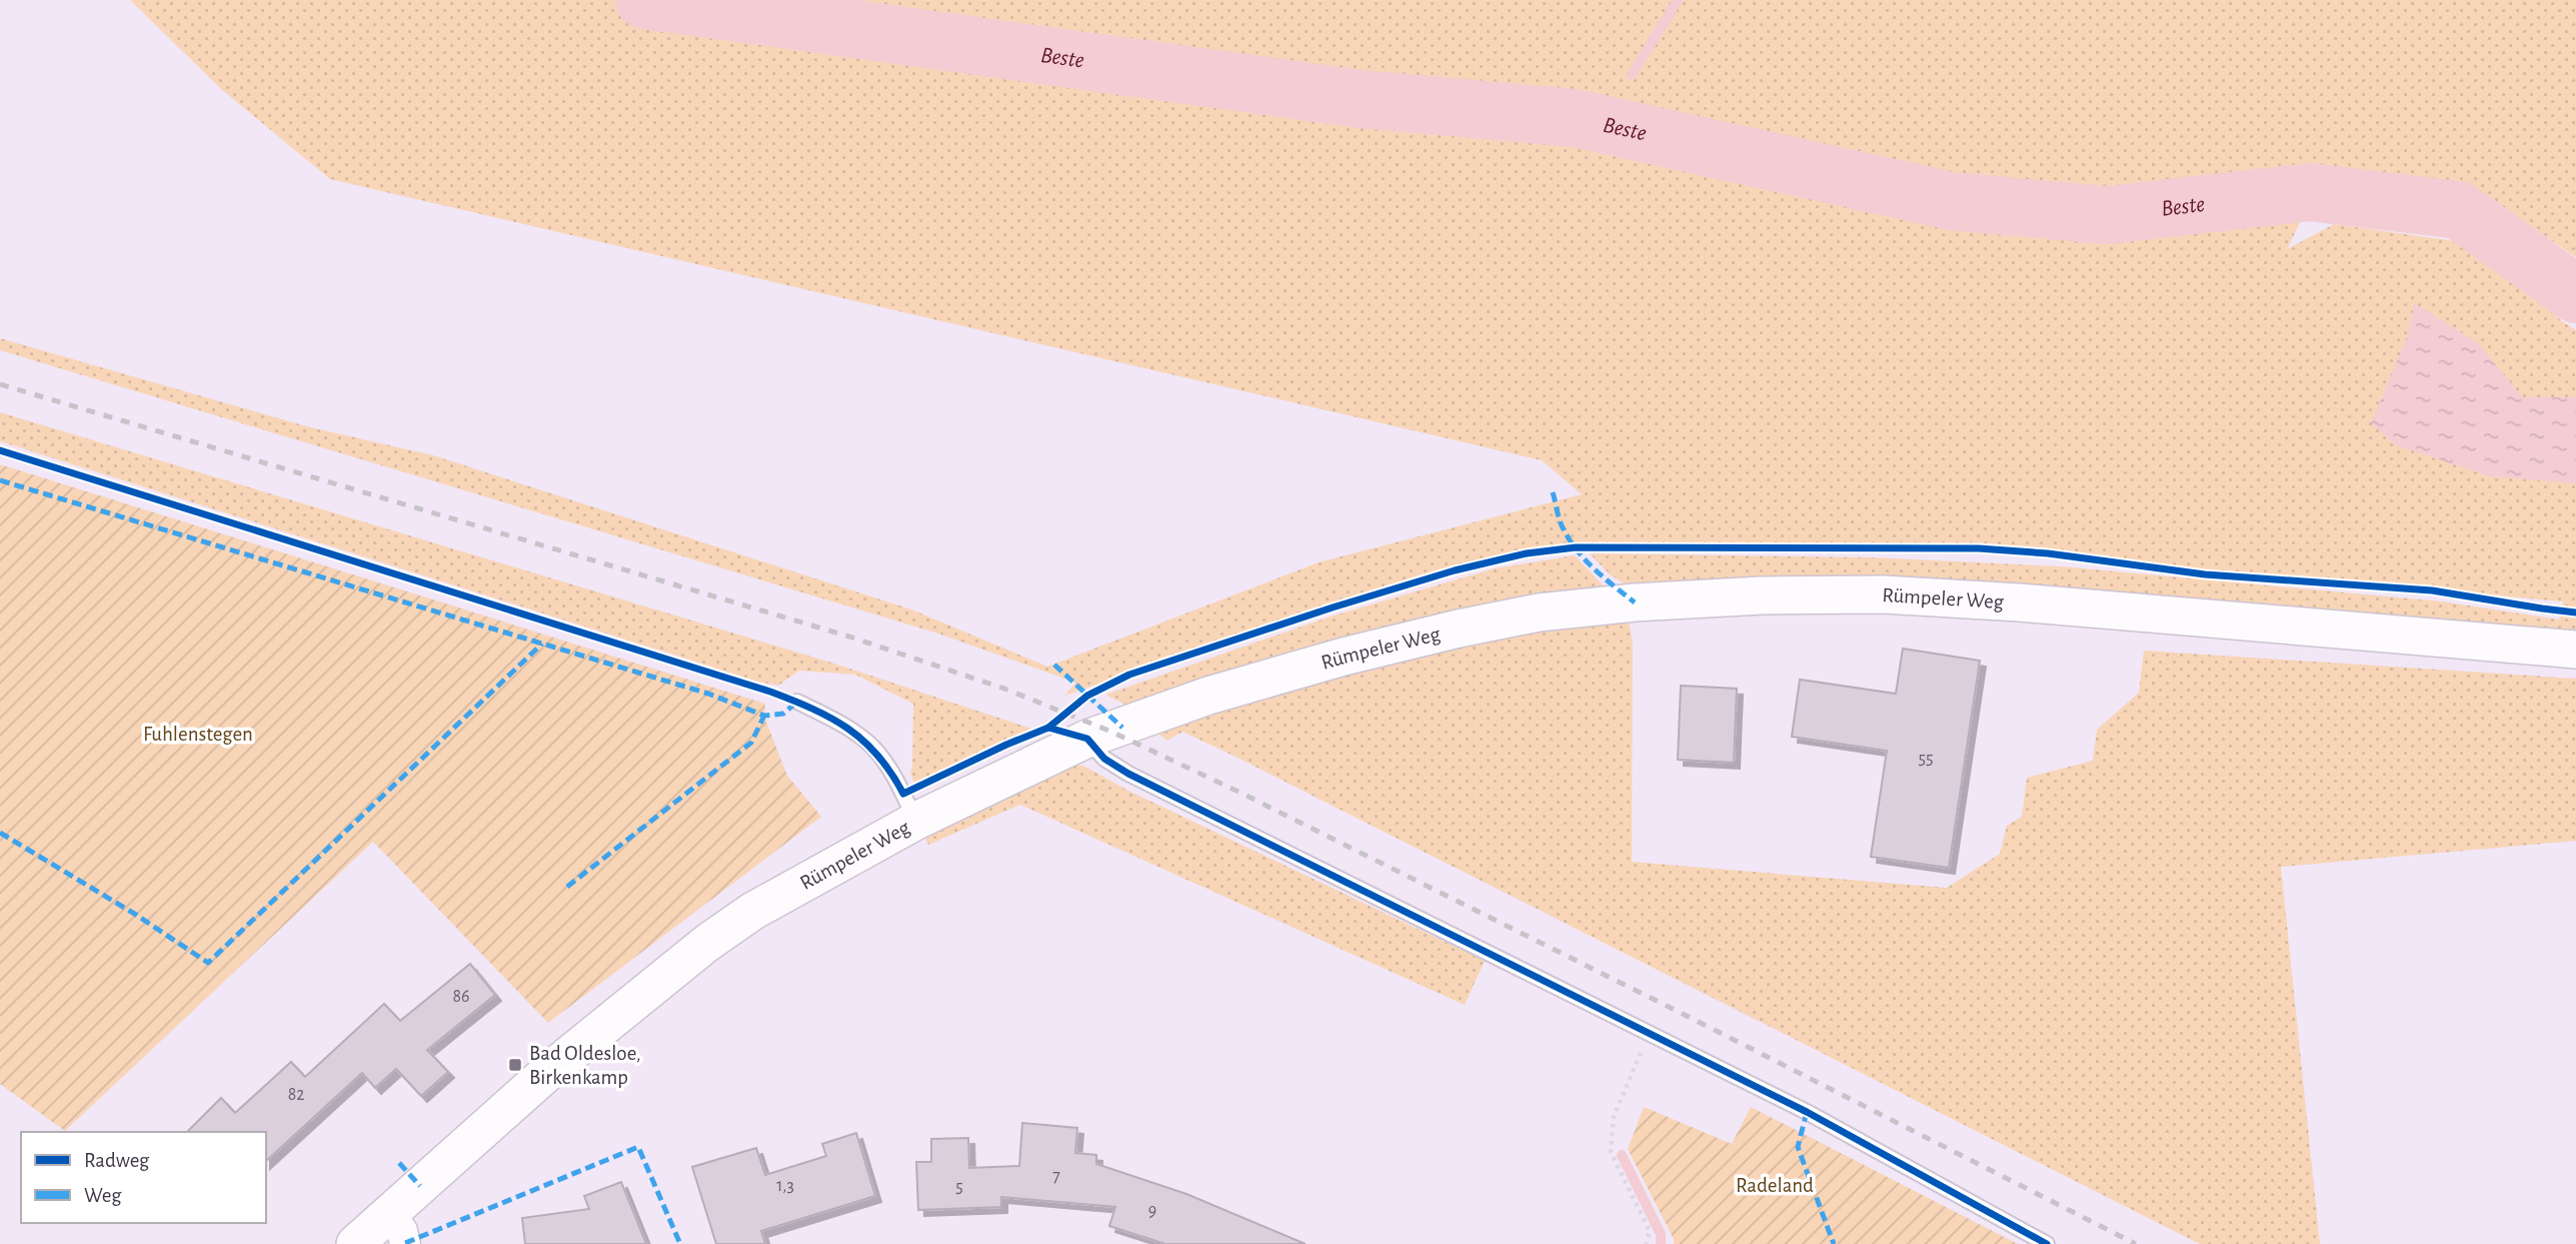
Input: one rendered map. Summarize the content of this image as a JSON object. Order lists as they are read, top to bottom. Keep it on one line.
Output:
{"streets":{"street":["Rümpeler Weg"]},"water":["Beste"],"parks":["Fuhlenstegen","Radeland"],"places":{"transit":["Bad Oldesloe, Birkenkamp"]},"house_numbers":["55","86","82","7","1,3","5","9"],"legend":["Radweg","Weg"]}
